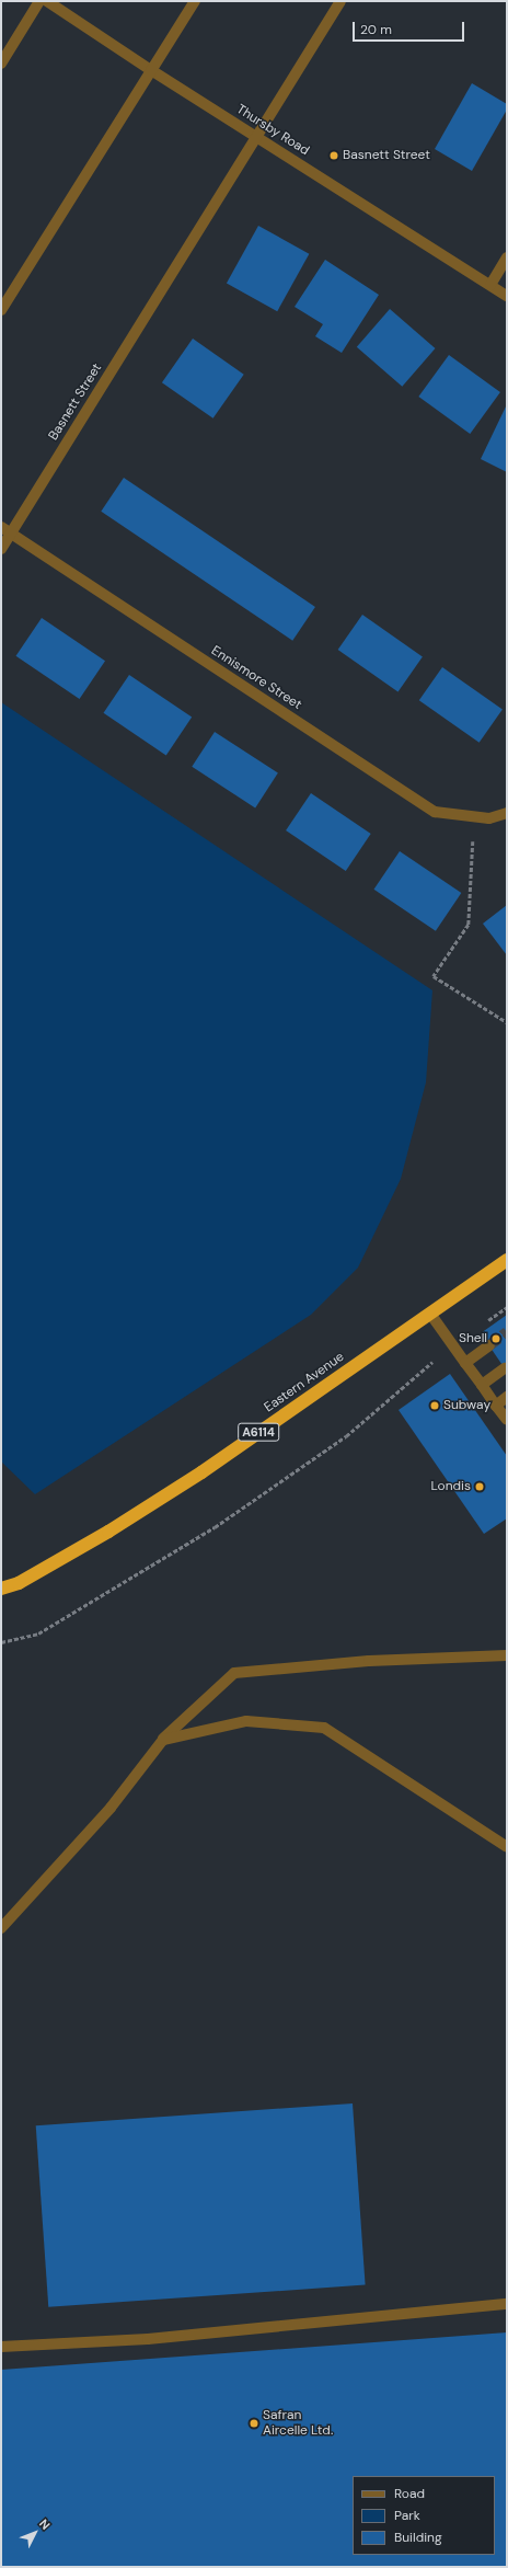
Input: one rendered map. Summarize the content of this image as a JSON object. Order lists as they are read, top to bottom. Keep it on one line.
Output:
{"streets":{"highway":["Eastern Avenue","A6114"],"street":["Thursby Road","Basnett Street","Ennismore Street"]},"crossings":[["Thursby Road","Basnett Street"],["Basnett Street","Ennismore Street"]],"places":["Basnett Street","Shell","Subway","Londis","Safran Aircelle Ltd."],"legend":["Road","Park","Building"],"scale_bar":"20 m","north":"top right"}
